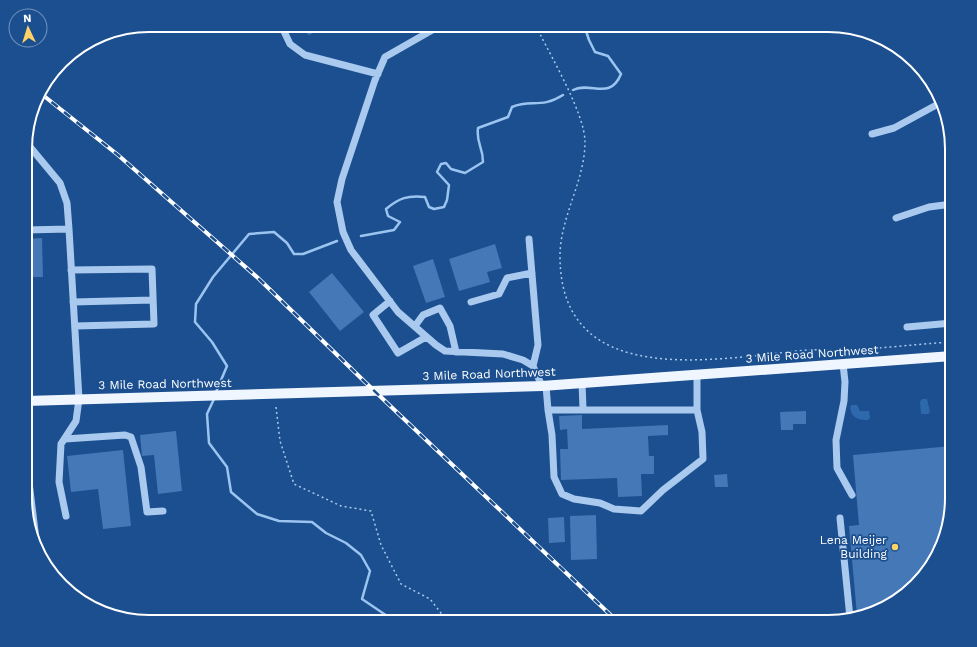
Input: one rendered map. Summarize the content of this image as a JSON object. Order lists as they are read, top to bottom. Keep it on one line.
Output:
{"streets":{"main road":["3 Mile Road Northwest"]},"places":["Lena Meijer Building"],"north":"top"}
